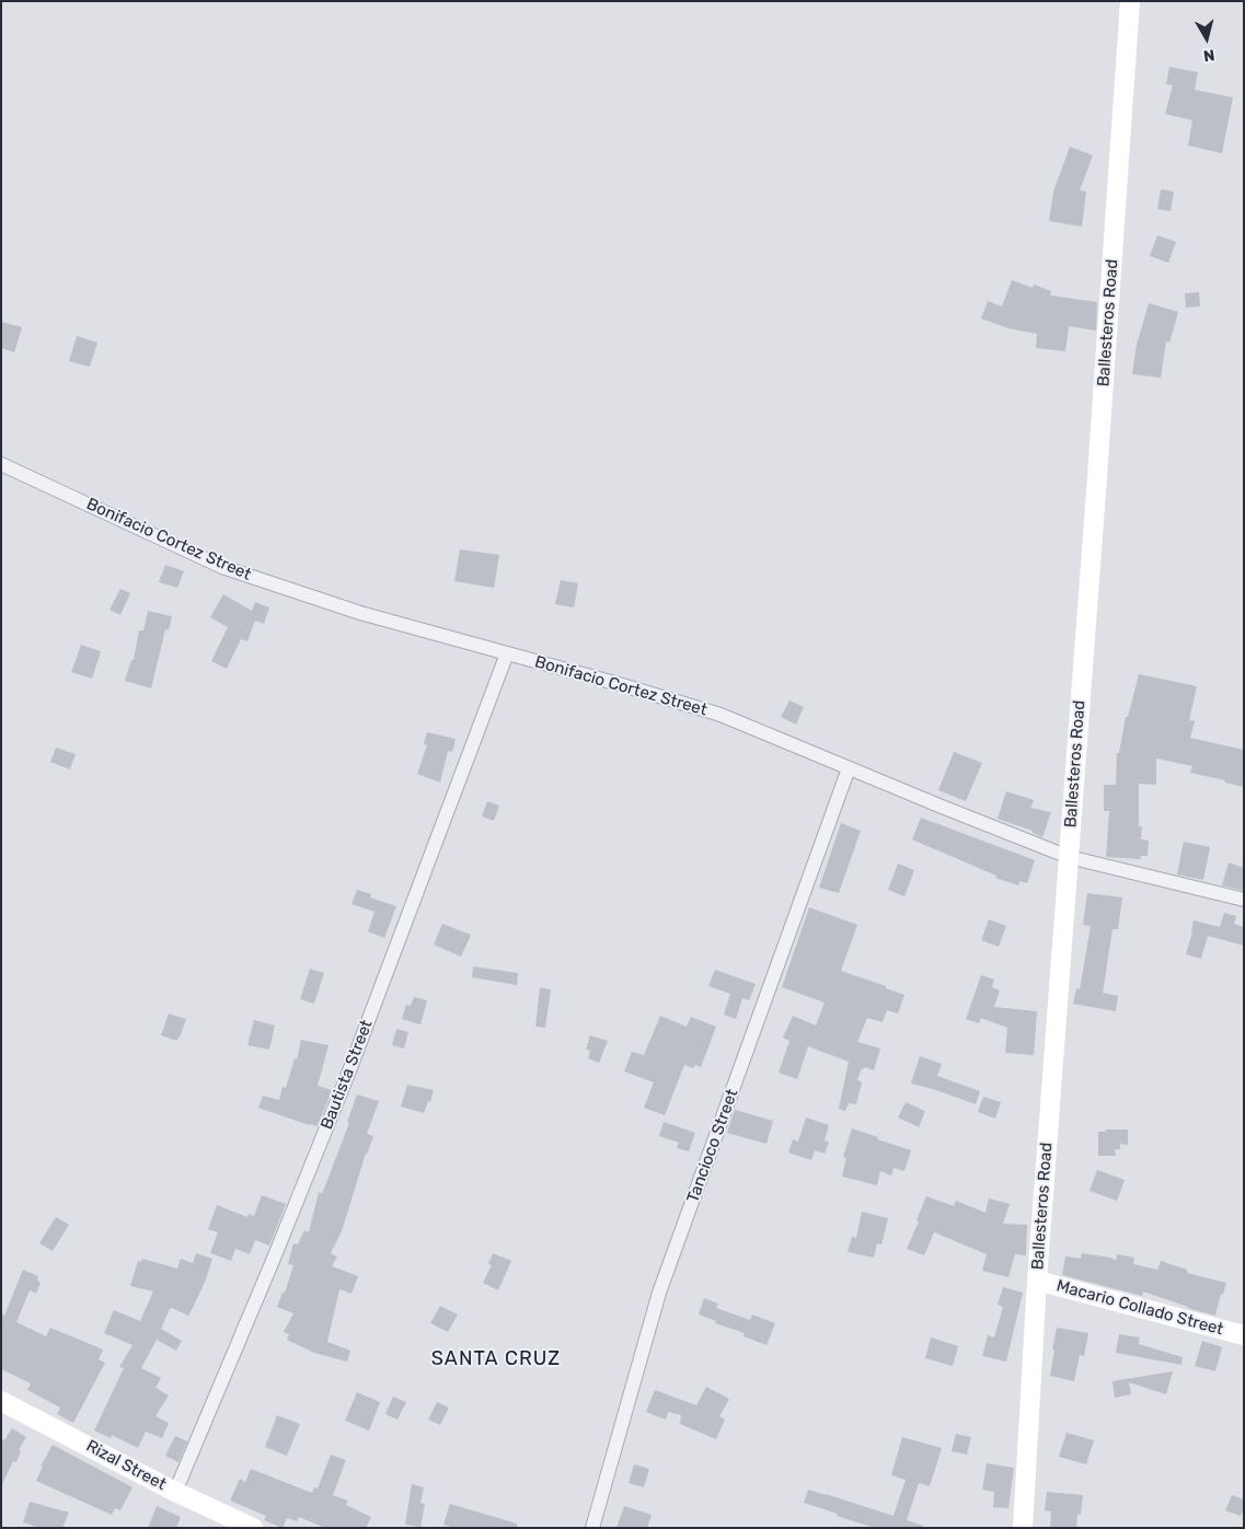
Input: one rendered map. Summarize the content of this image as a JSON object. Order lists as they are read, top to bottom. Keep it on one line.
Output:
{"streets":{"main road":["Ballesteros Road","Macario Collado Street","Rizal Street"],"street":["Bonifacio Cortez Street","Bautista Street","Tancioco Street"]},"crossings":[["Ballesteros Road","Bonifacio Cortez Street"],["Ballesteros Road","Macario Collado Street"],["Bonifacio Cortez Street","Bautista Street"],["Bonifacio Cortez Street","Tancioco Street"],["Bautista Street","Rizal Street"]],"districts":["SANTA CRUZ"],"north":"bottom"}
